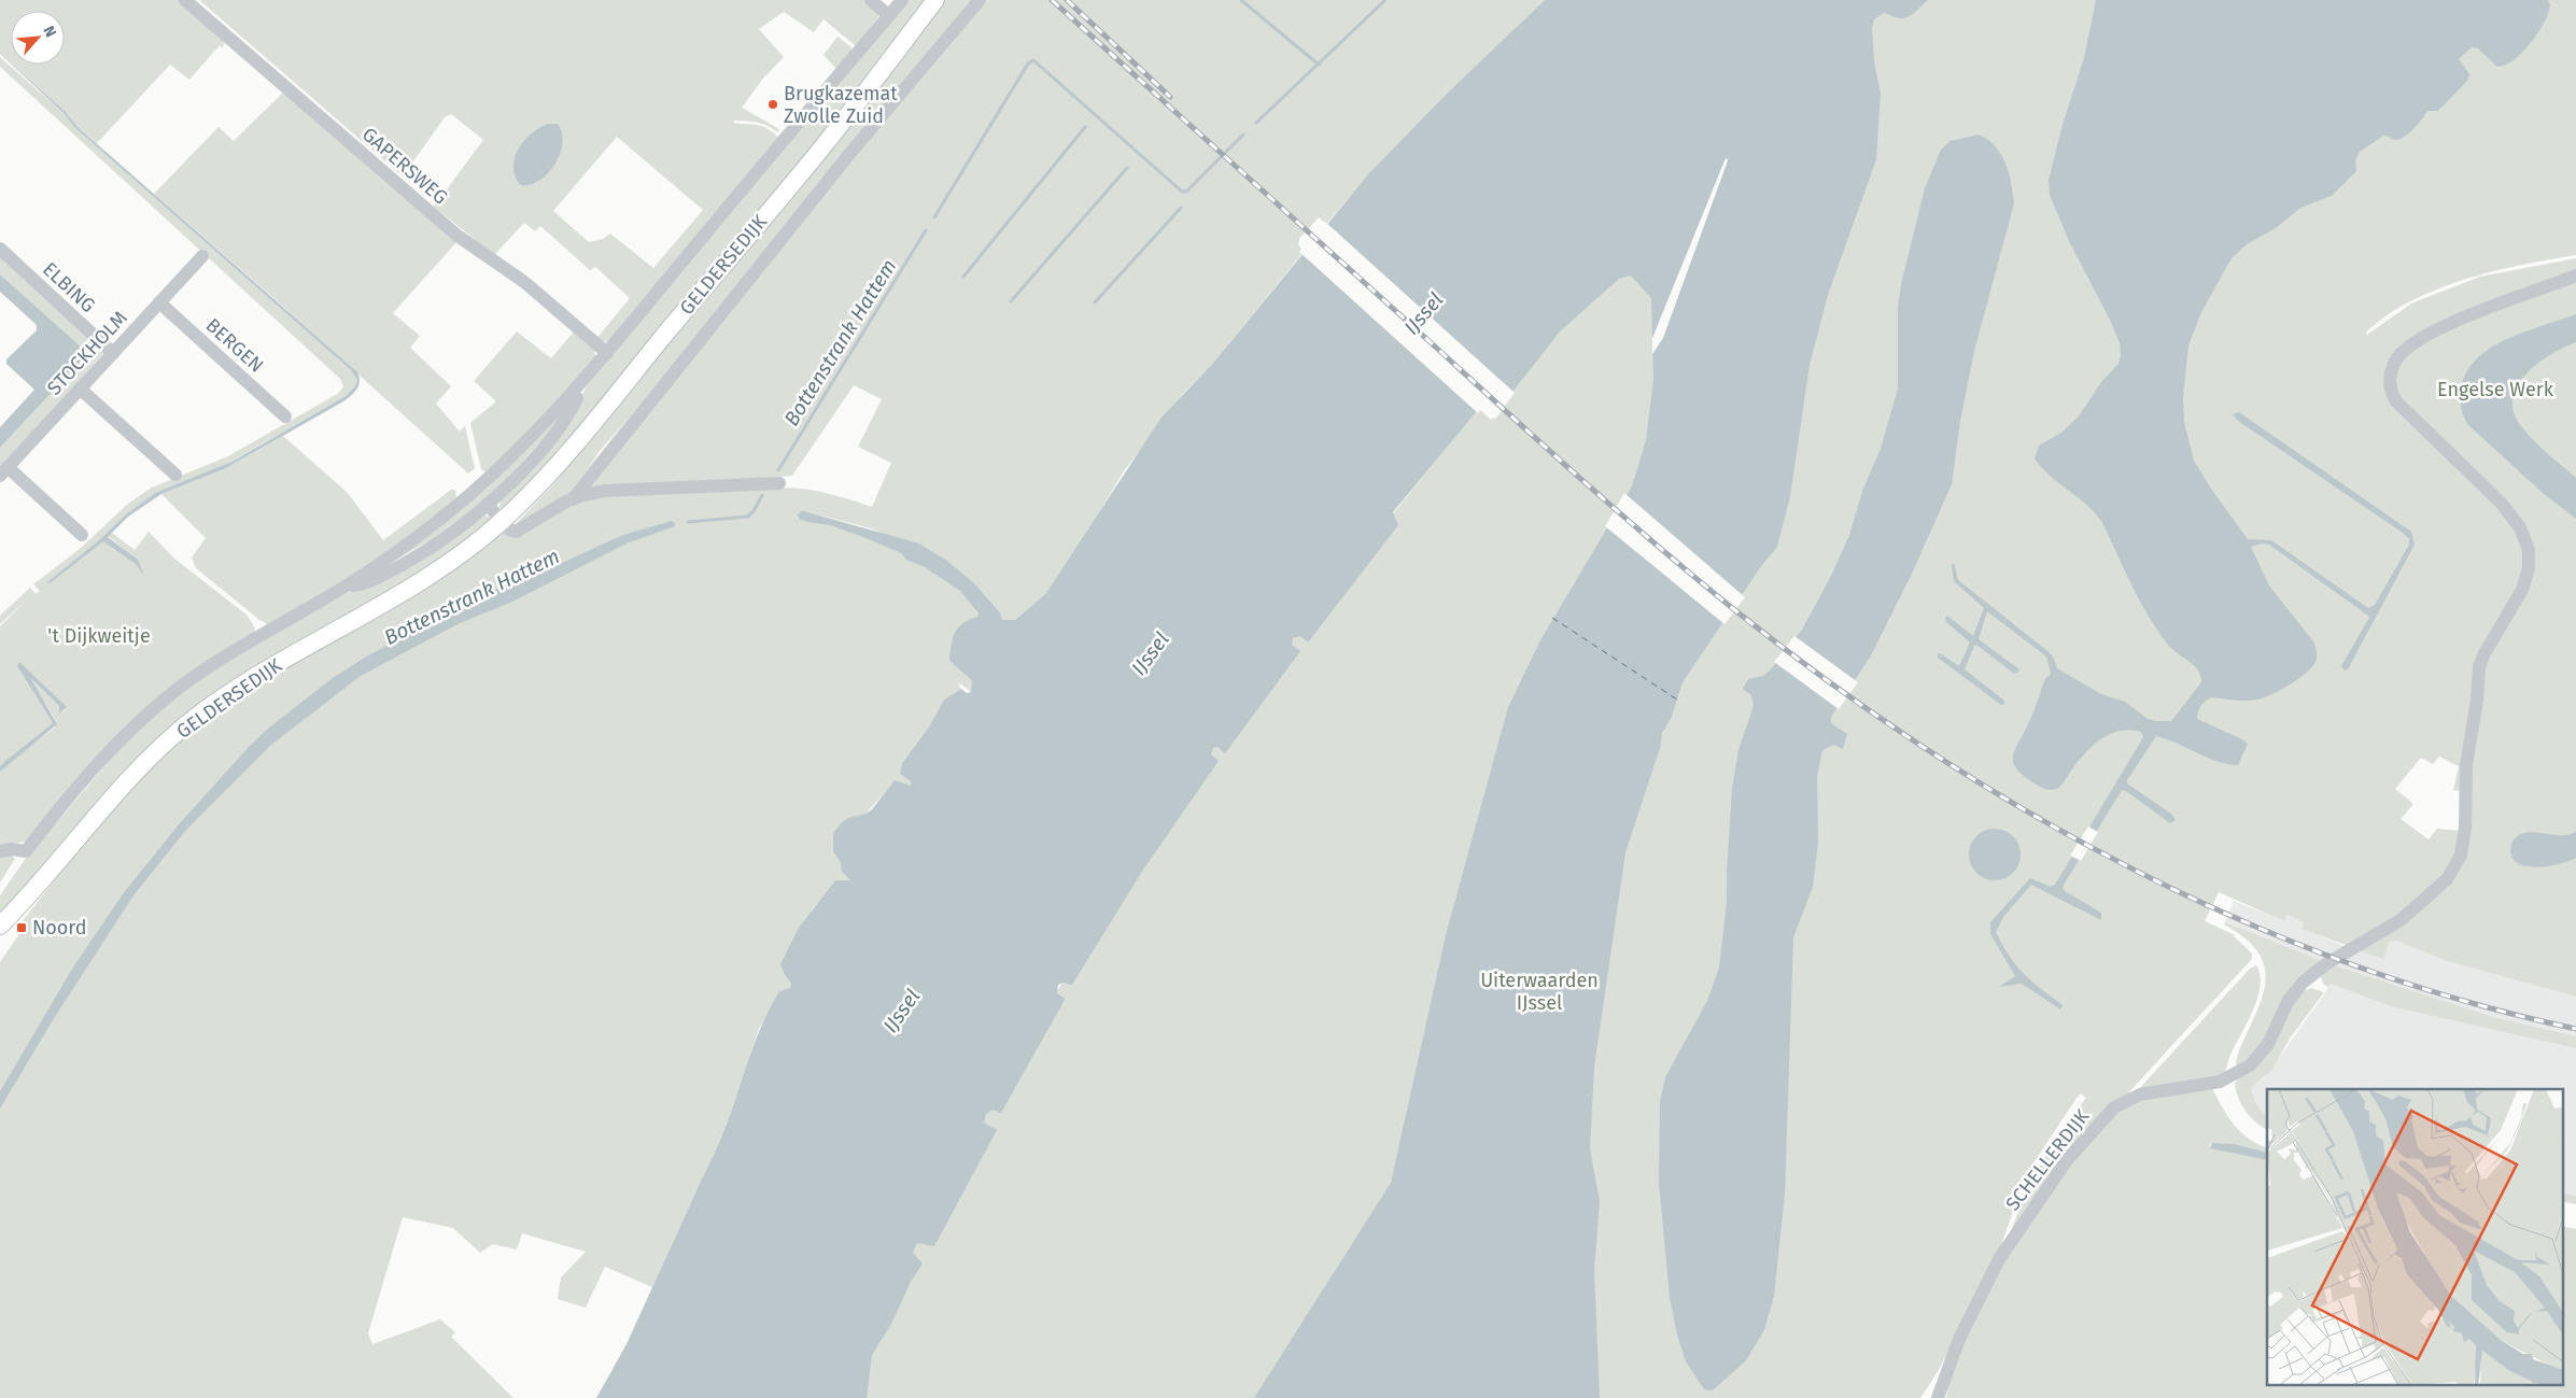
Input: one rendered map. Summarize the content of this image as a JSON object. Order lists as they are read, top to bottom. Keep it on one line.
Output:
{"streets":{"main road":["GELDERSEDIJK"],"street":["GAPERSWEG","ELBING","BERGEN","STOCKHOLM","SCHELLERDIJK"]},"crossings":[["GAPERSWEG","GELDERSEDIJK"],["ELBING","STOCKHOLM"],["BERGEN","STOCKHOLM"]],"water":["IJssel","Bottenstrank Hattem"],"parks":["Engelse Werk","'t Dijkweitje","Uiterwaarden IJssel"],"places":{"other":["Brugkazemat Zwolle Zuid"],"transit":["Noord"]},"north":"top right"}
